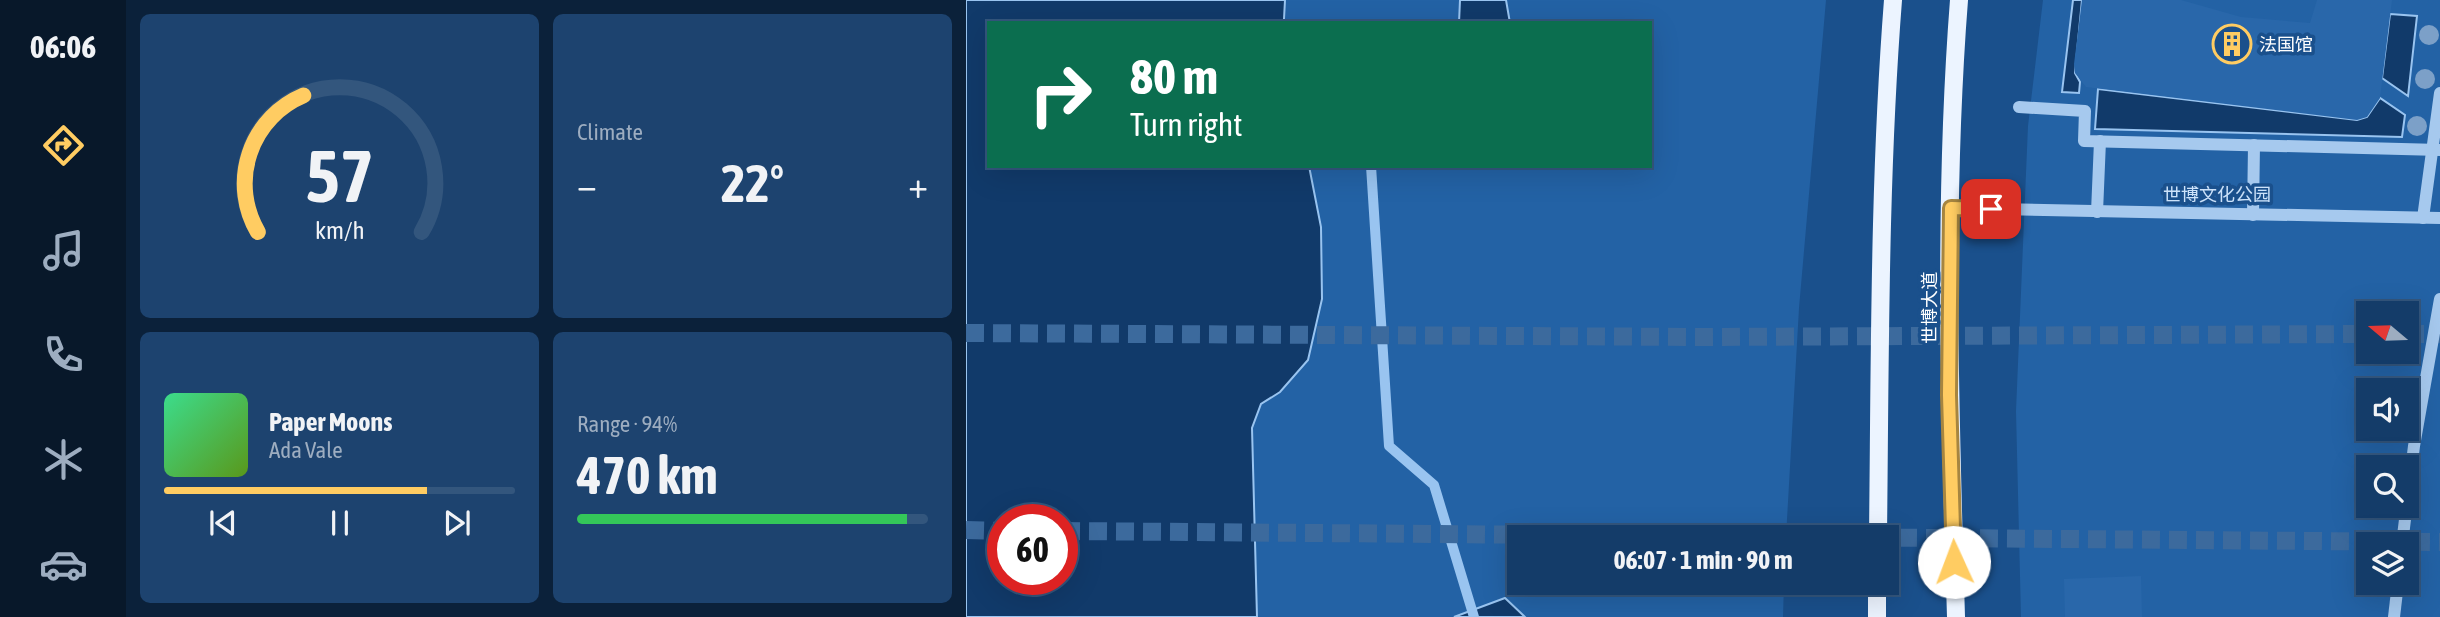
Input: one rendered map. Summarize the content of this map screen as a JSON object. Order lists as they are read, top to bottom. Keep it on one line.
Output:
{"streets":{"main road":["世博大道"]},"parks":["世博文化公园"],"places":{"building":["法国馆"]},"north":"left","page":{"tabs":"06:06","tile":["Climate",["Range · 94%","470 km"]],"turn":["80 m","Turn right"],"heat":["−","22°","+"],"song":["Paper Moons","Ada Vale"],"limit":"60","trip":"06:07 · 1 min · 90 m","gauge":["57","km/h"]}}
